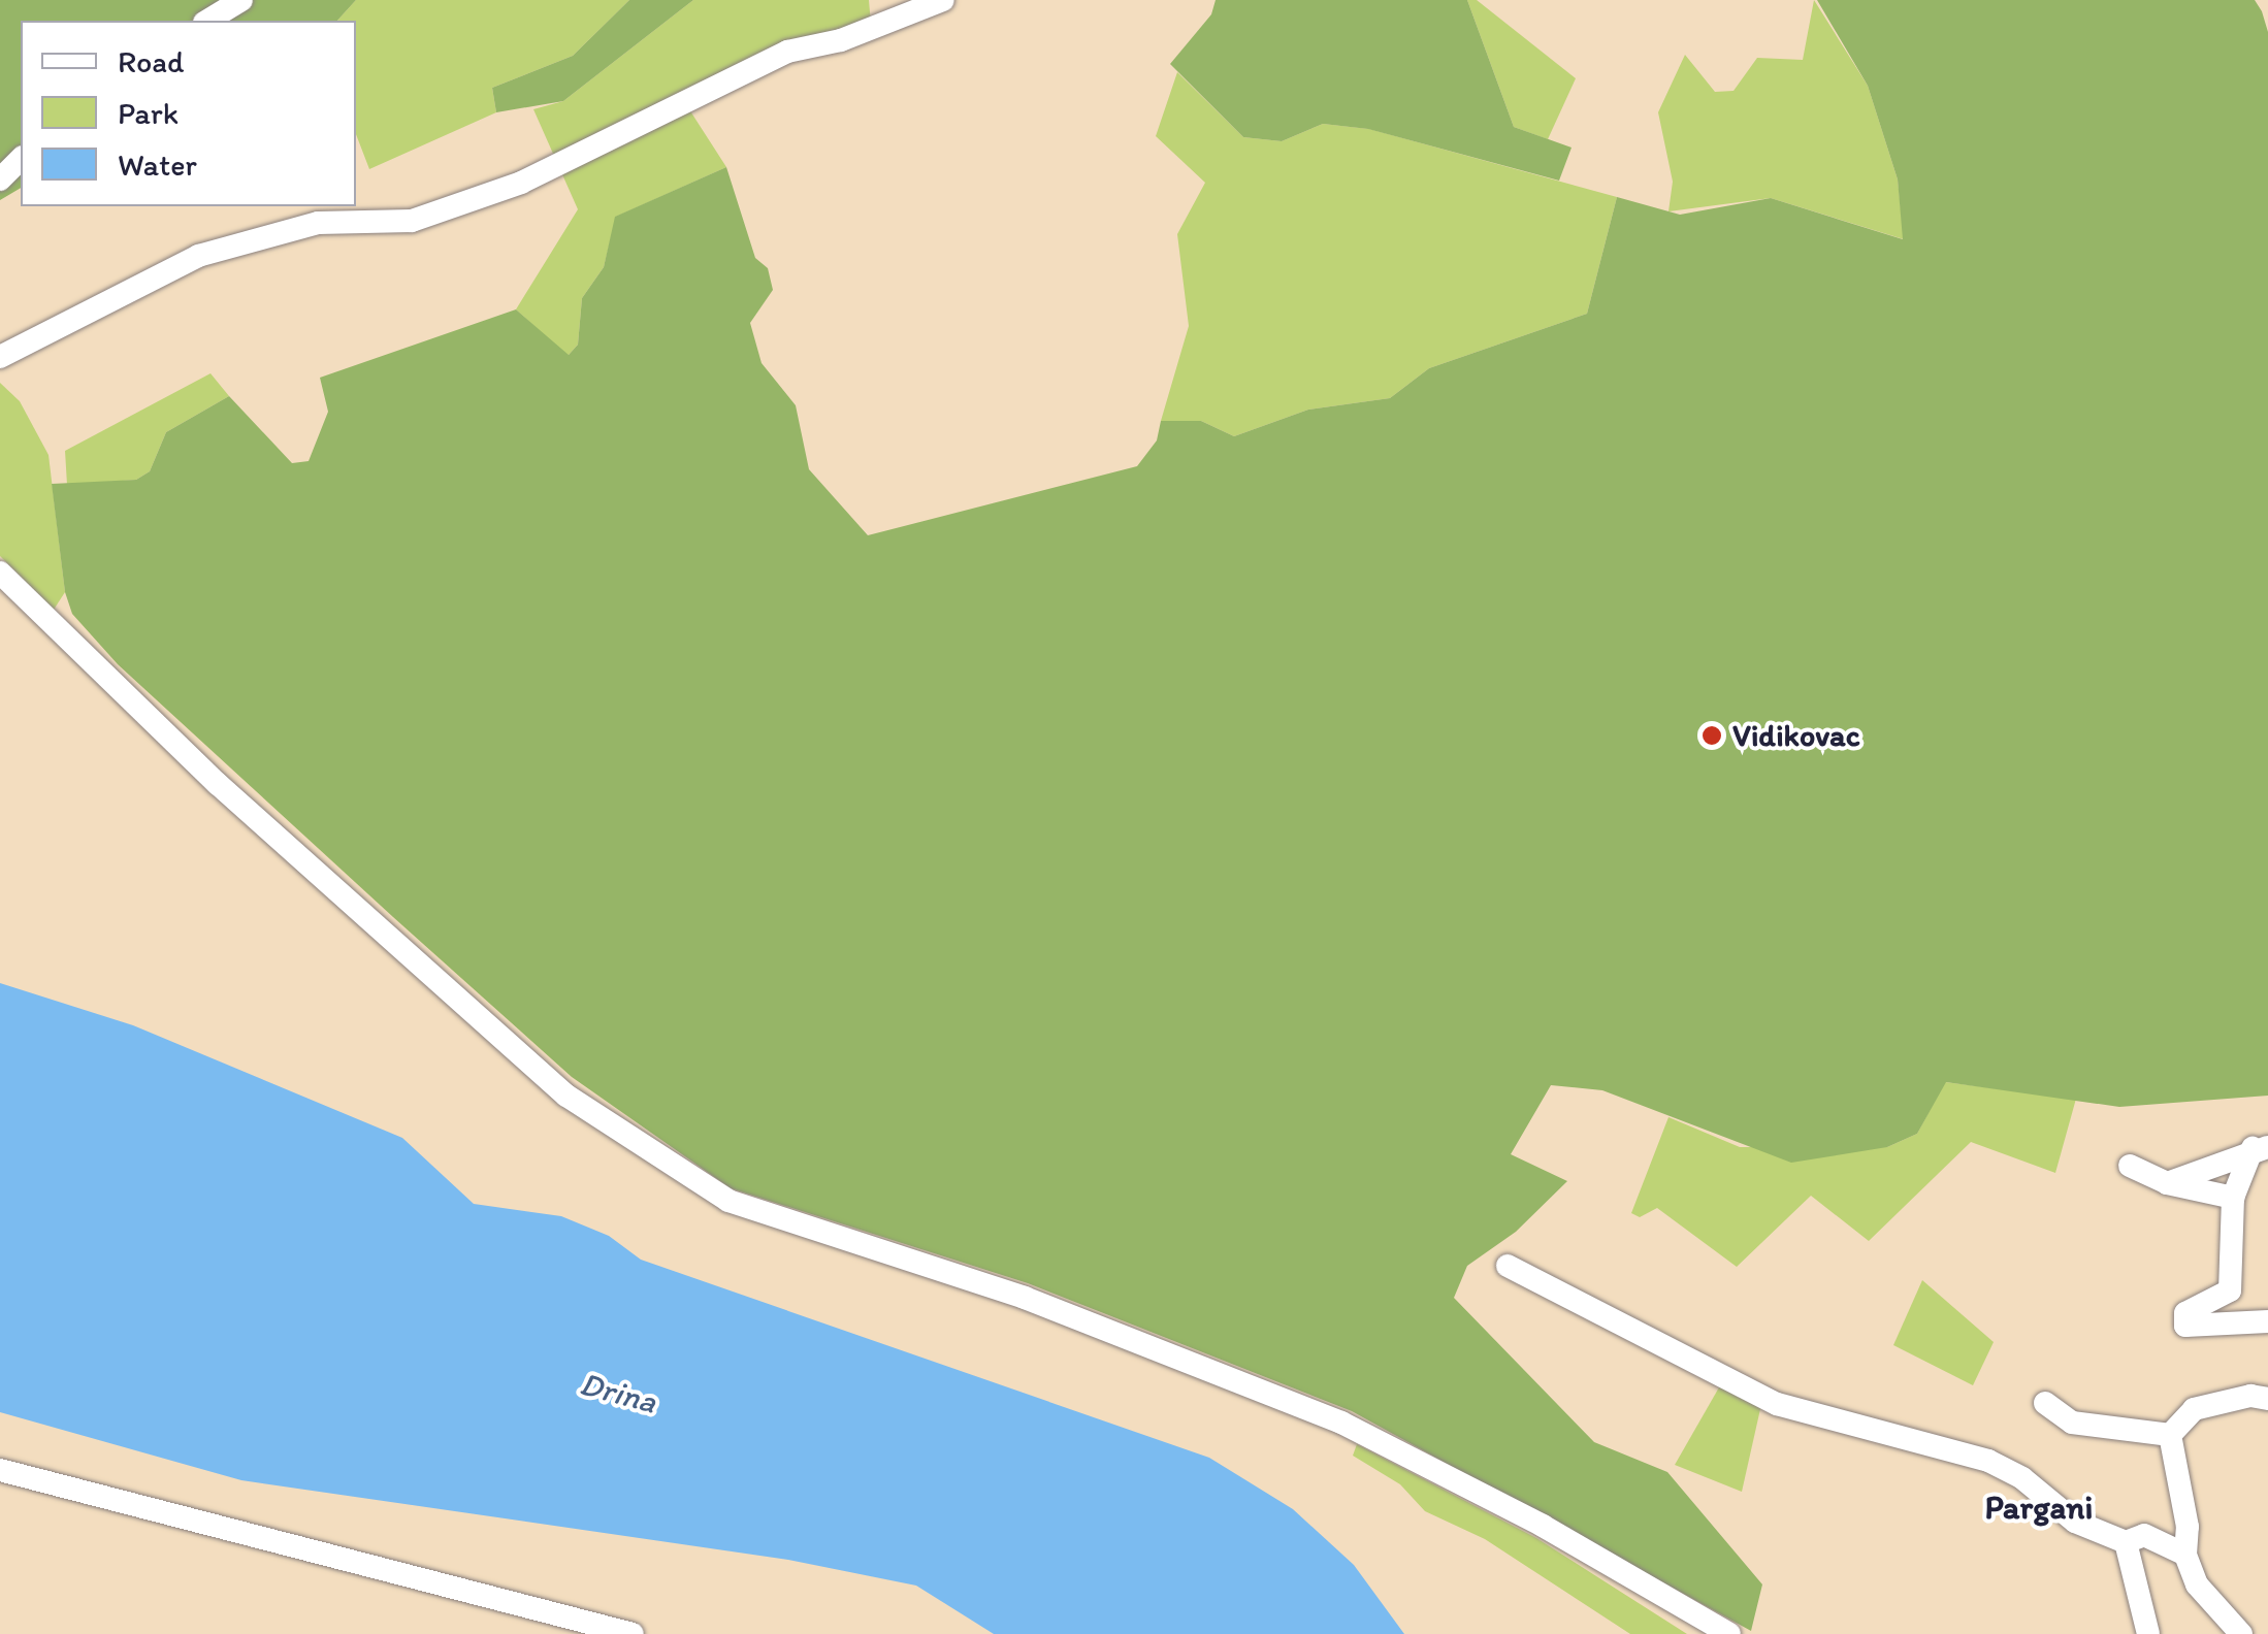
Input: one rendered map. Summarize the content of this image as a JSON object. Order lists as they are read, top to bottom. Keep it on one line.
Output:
{"districts":["Pargani"],"water":["Drina"],"places":["Vidikovac"],"legend":["Road","Park","Water"]}
